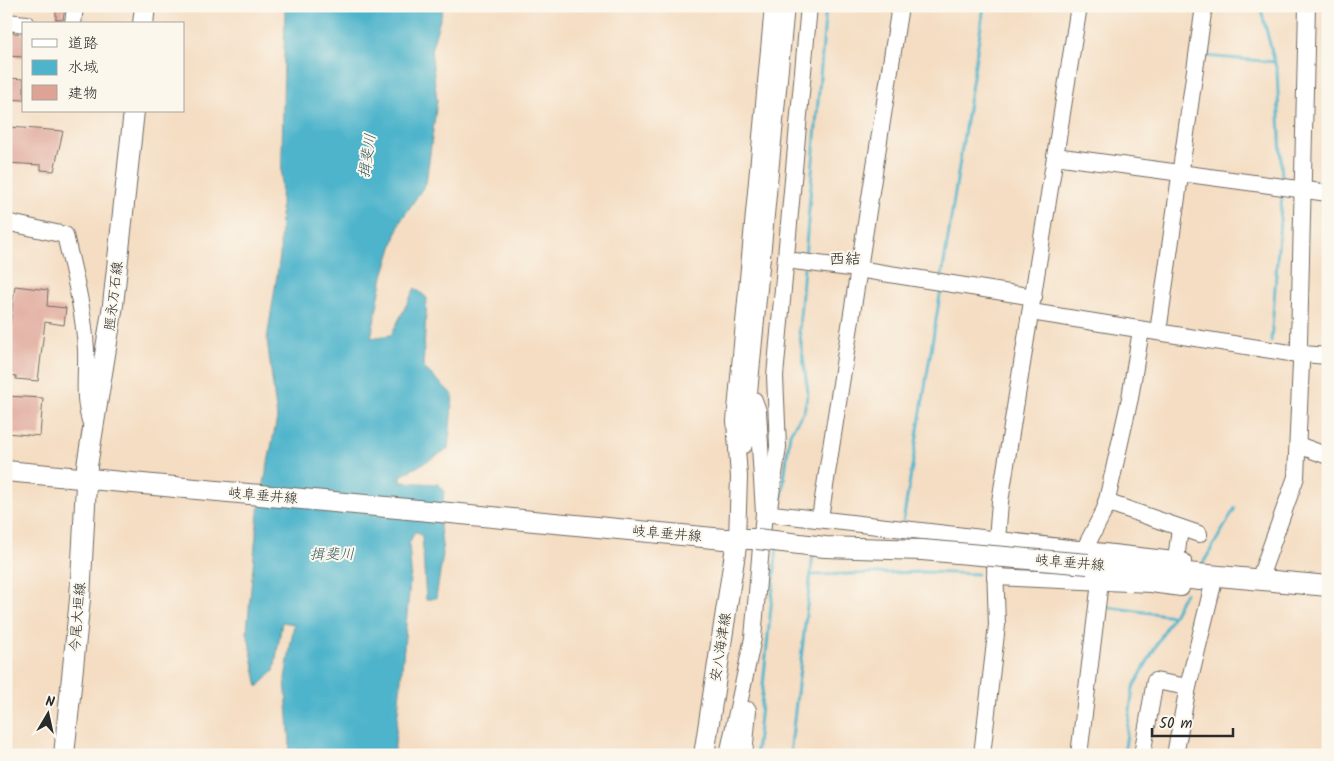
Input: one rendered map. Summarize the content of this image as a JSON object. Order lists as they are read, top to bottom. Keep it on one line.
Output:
{"streets":{"main road":["脛永万石線","岐阜垂井線","今尾大垣線","安八海津線"]},"crossings":[["脛永万石線","岐阜垂井線"],["脛永万石線","今尾大垣線"],["岐阜垂井線","今尾大垣線"],["岐阜垂井線","安八海津線"]],"districts":["西結"],"water":["揖斐川"],"legend":["道路","水域","建物"],"scale_bar":"50 m","north":"top"}
